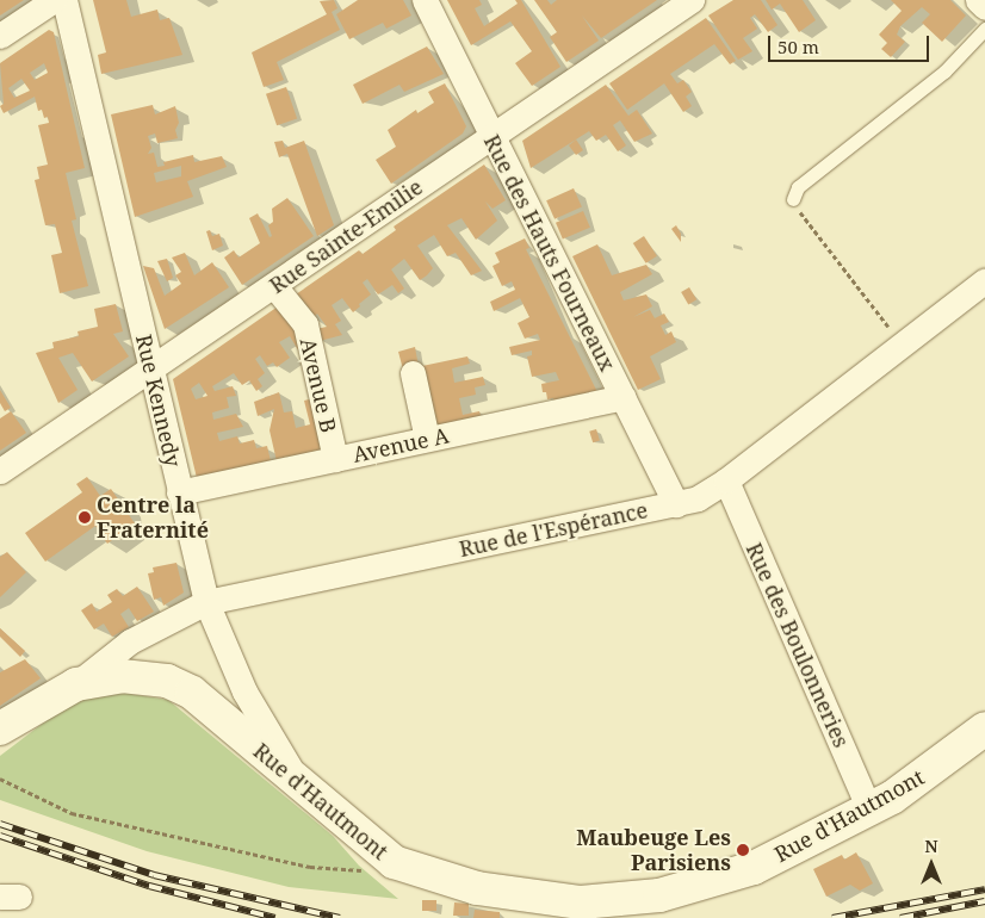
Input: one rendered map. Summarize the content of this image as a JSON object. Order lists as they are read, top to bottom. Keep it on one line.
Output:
{"streets":{"street":["Rue Sainte-Emilie","Rue des Hauts Fourneaux","Avenue B","Rue Kennedy","Avenue A","Rue de l'Espérance","Rue des Boulonneries","Rue d'Hautmont"]},"crossings":[["Rue Sainte-Emilie","Rue des Hauts Fourneaux"],["Rue Sainte-Emilie","Avenue B"],["Rue Sainte-Emilie","Rue Kennedy"],["Rue des Hauts Fourneaux","Avenue A"],["Rue des Hauts Fourneaux","Rue de l'Espérance"],["Avenue B","Avenue A"],["Rue Kennedy","Avenue A"],["Rue Kennedy","Rue de l'Espérance"],["Rue Kennedy","Rue d'Hautmont"],["Rue de l'Espérance","Rue des Boulonneries"],["Rue de l'Espérance","Rue d'Hautmont"],["Rue des Boulonneries","Rue d'Hautmont"]],"places":["Centre la Fraternité","Maubeuge Les Parisiens"],"scale_bar":"50 m","north":"top"}
